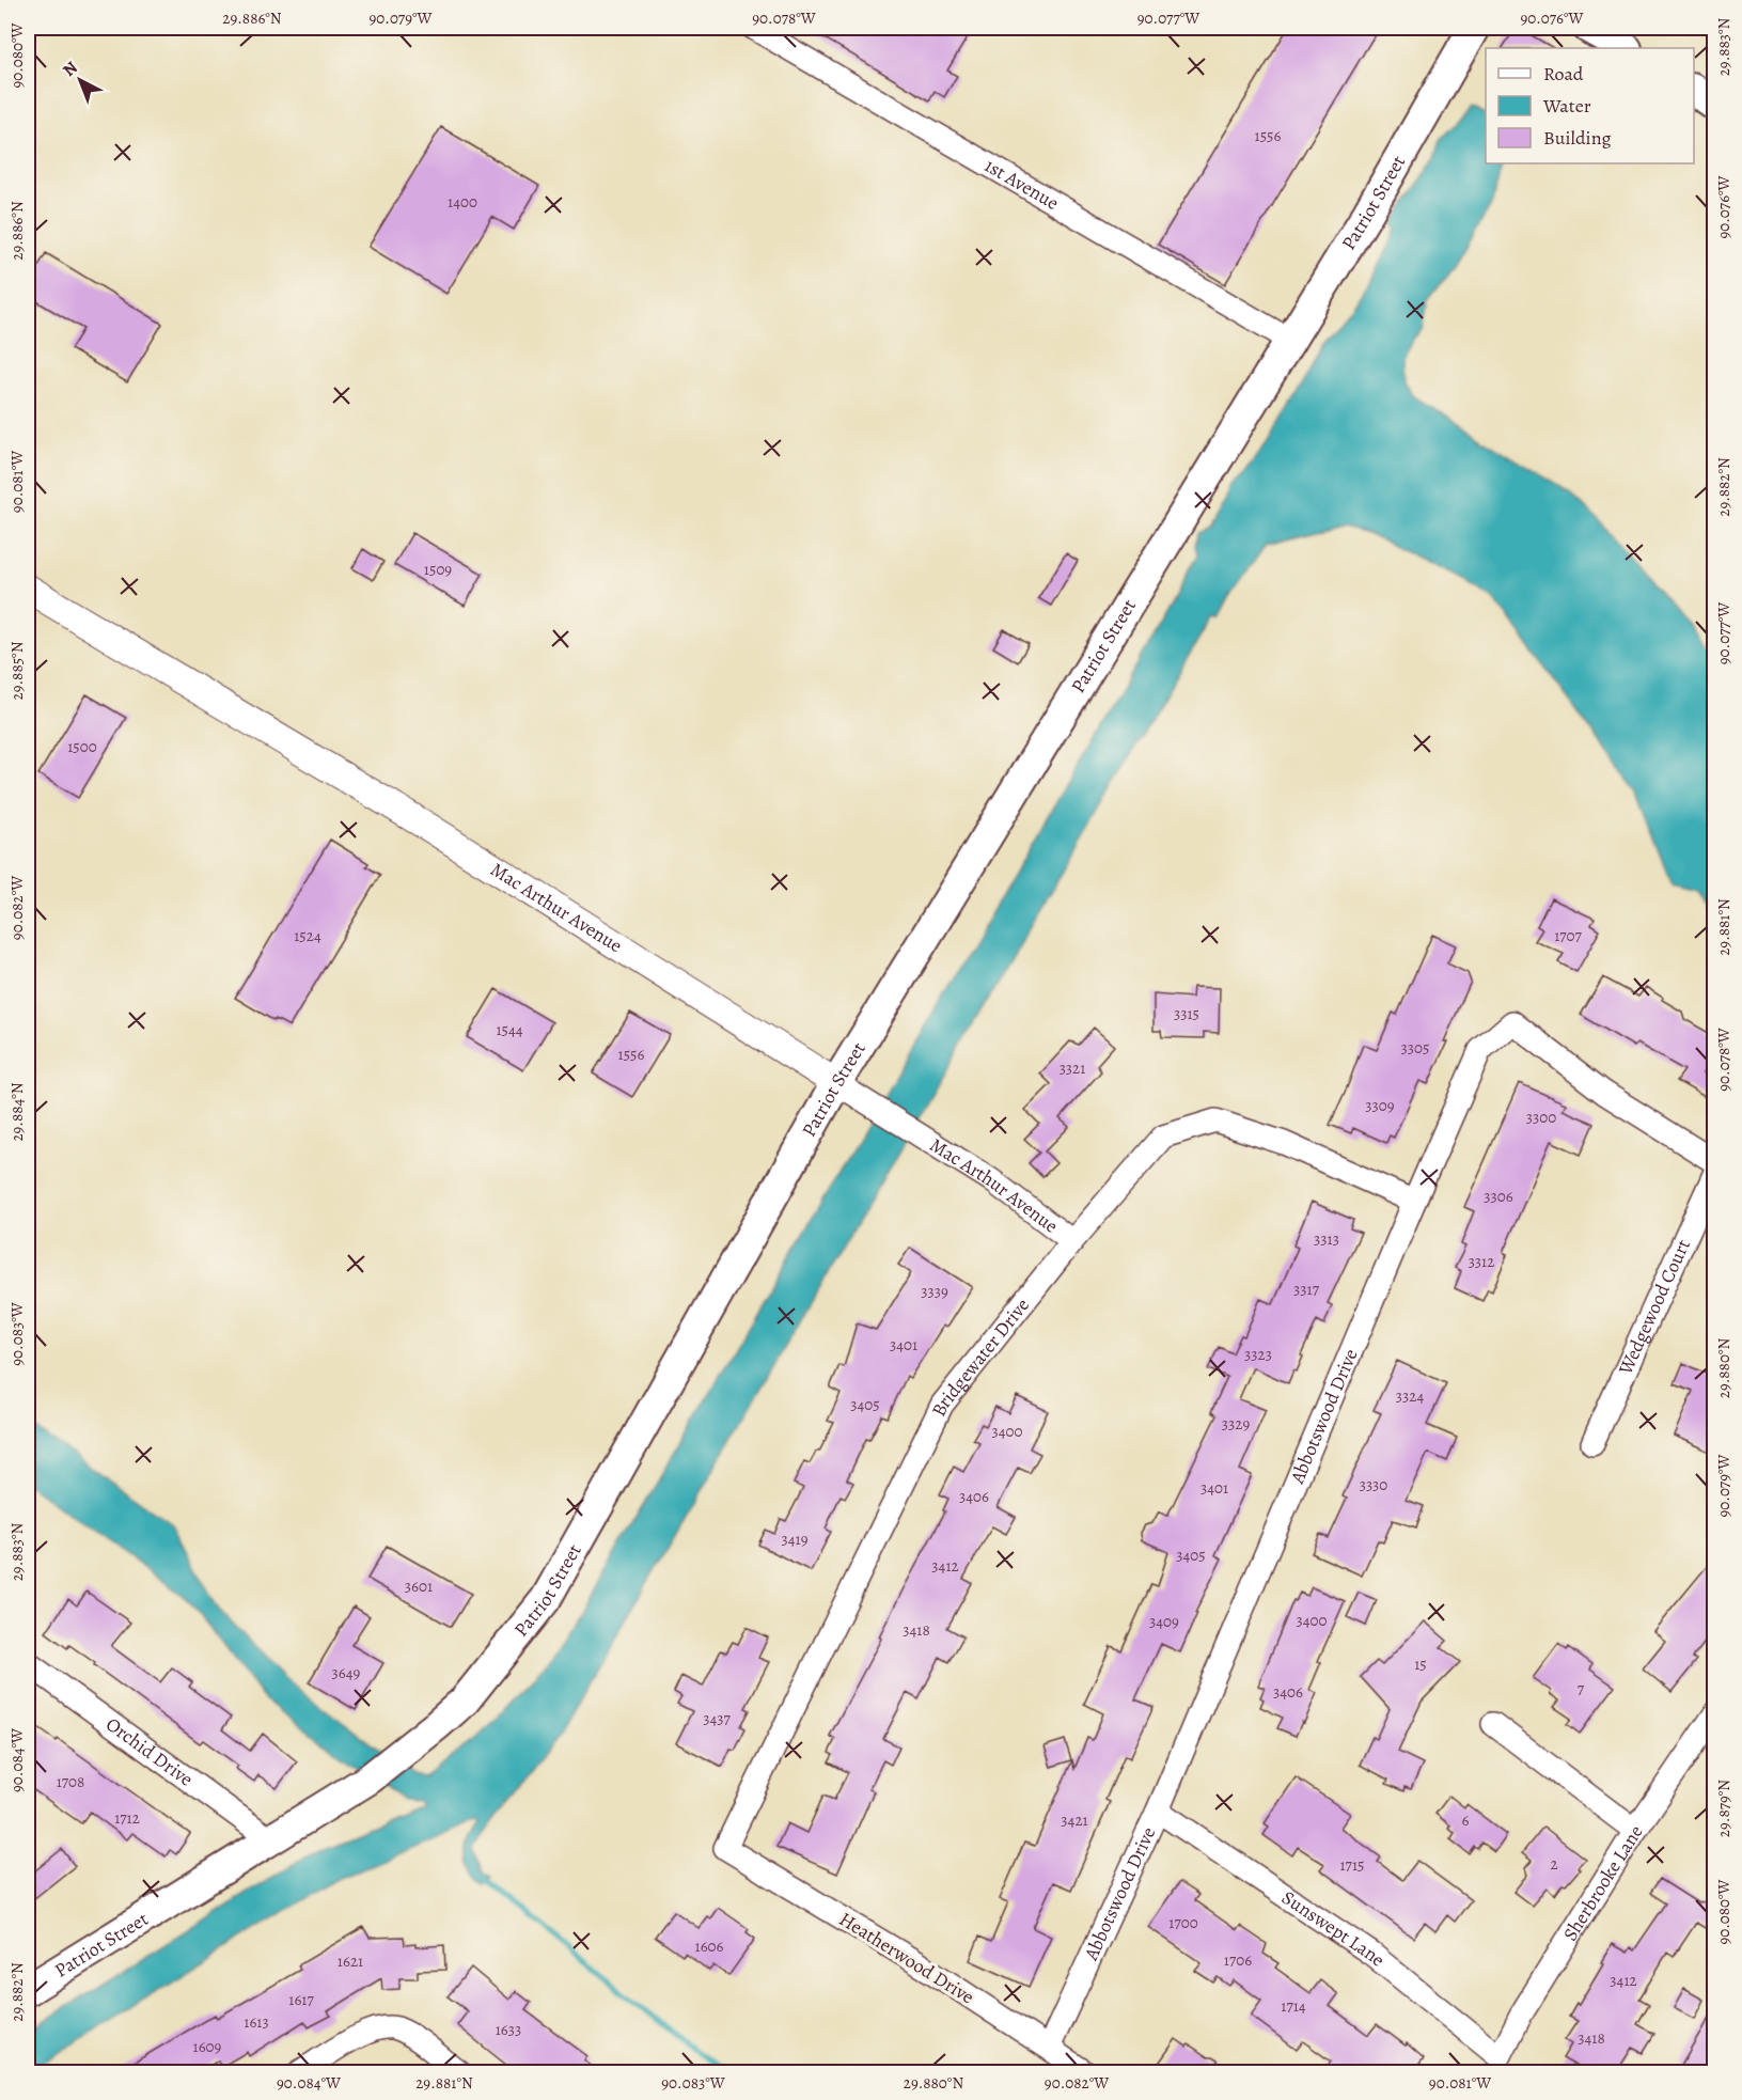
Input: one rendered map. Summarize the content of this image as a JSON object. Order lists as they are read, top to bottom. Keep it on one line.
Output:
{"streets":{"main road":["Patriot Street"],"street":["1st Avenue","Mac Arthur Avenue","Wedgewood Court","Bridgewater Drive","Abbotswood Drive","Orchid Drive","Sherbrooke Lane","Sunswept Lane","Heatherwood Drive"]},"crossings":[["1st Avenue","Patriot Street"],["Patriot Street","Mac Arthur Avenue"],["Patriot Street","Orchid Drive"],["Mac Arthur Avenue","Bridgewater Drive"],["Bridgewater Drive","Abbotswood Drive"],["Bridgewater Drive","Heatherwood Drive"],["Abbotswood Drive","Sunswept Lane"],["Abbotswood Drive","Heatherwood Drive"],["Sherbrooke Lane","Sunswept Lane"]],"house_numbers":["1556","1400","1509","1500","1524","1707","3315","1544","3305","1556","3321","3309","3300","3306","3313","3312","3317","3339","3401","3323","3324","3405","3329","3400","3330","3401","3406","3419","3405","3412","3601","3400","3409","3418","15","3649","7","3406","3437","1708","1712","3421","6","2","1715","1700","1606","1706","1621","3412","1617","1714","1613","1633","3418","1609"],"legend":["Road","Water","Building"],"north":"top left","coordinates":["29.886°N","90.079°W","90.078°W","90.077°W","90.076°W","29.883°N","90.080°W","90.081°W","29.882°N","29.885°N","90.082°W","29.881°N","29.884°N","90.083°W","29.880°N","90.084°W","29.879°N"]}
